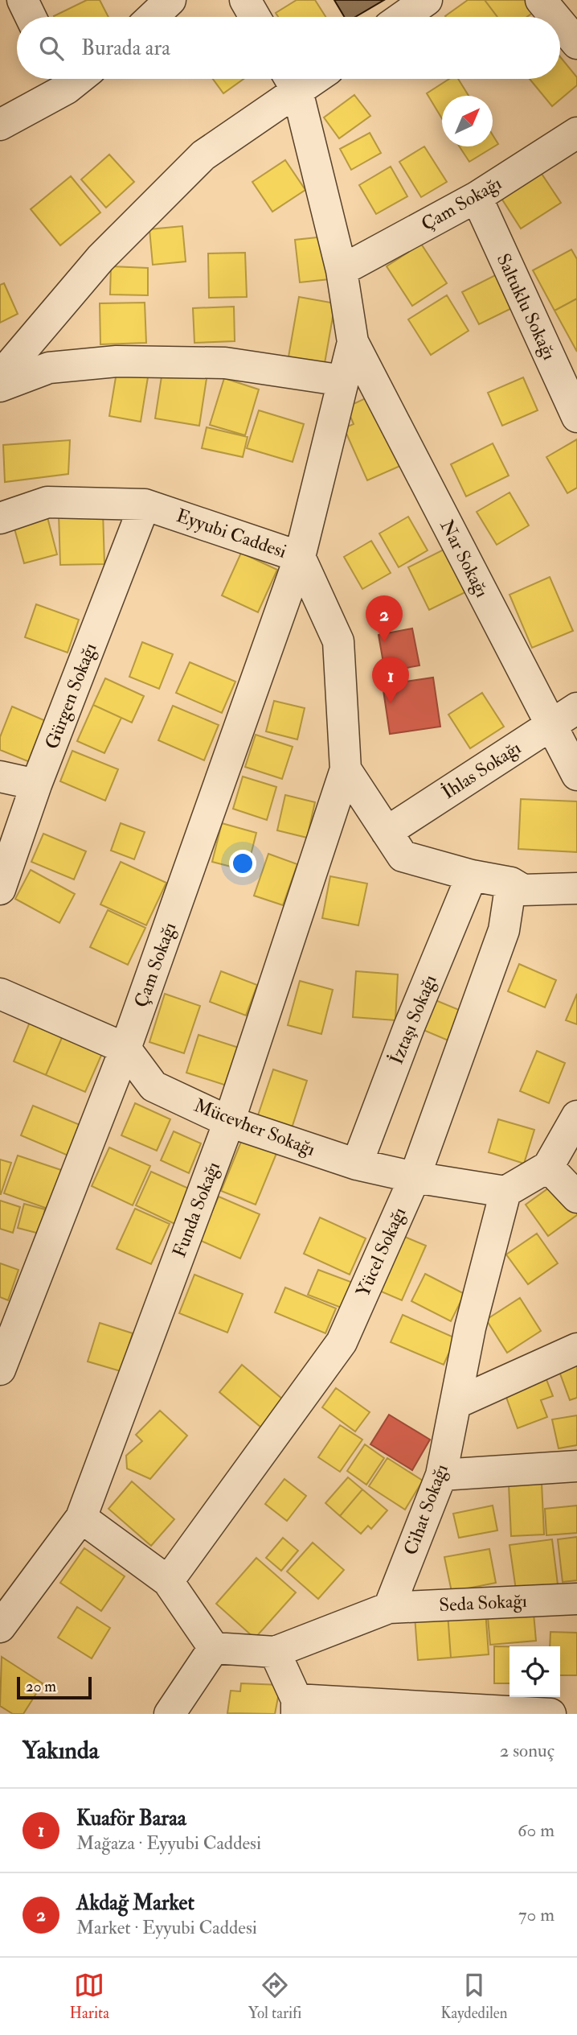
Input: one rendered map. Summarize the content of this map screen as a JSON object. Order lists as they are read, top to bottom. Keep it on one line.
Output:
{"streets":{"street":["Çam Sokağı","Saltuklu Sokağı","Eyyubi Caddesi","Nar Sokağı","Gürgen Sokağı","İhlas Sokağı","İztaşı Sokağı","Mücevher Sokağı","Funda Sokağı","Yücel Sokağı","Cihat Sokağı","Seda Sokağı"]},"crossings":[["Çam Sokağı","Saltuklu Sokağı"],["Çam Sokağı","Eyyubi Caddesi"],["Çam Sokağı","Nar Sokağı"],["Çam Sokağı","Mücevher Sokağı"],["Eyyubi Caddesi","Gürgen Sokağı"],["Eyyubi Caddesi","İhlas Sokağı"],["Eyyubi Caddesi","İztaşı Sokağı"],["Eyyubi Caddesi","Funda Sokağı"],["Eyyubi Caddesi","Yücel Sokağı"],["Nar Sokağı","İhlas Sokağı"],["İztaşı Sokağı","Mücevher Sokağı"],["Mücevher Sokağı","Funda Sokağı"],["Mücevher Sokağı","Yücel Sokağı"],["Mücevher Sokağı","Cihat Sokağı"],["Cihat Sokağı","Seda Sokağı"]],"scale_bar":"20 m","north":"top right","page":{"search":"Burada ara","pins":["2","1"],"scale":"20 m","heading":["Yakında","2 sonuç"],"list":[{"mark":"1","name":"Kuaför Baraa","note":"Mağaza · Eyyubi Caddesi","value":"60 m"},{"mark":"2","name":"Akdağ Market","note":"Market · Eyyubi Caddesi","value":"70 m"}],"nav":["Harita","Yol tarifi","Kaydedilen"]}}
